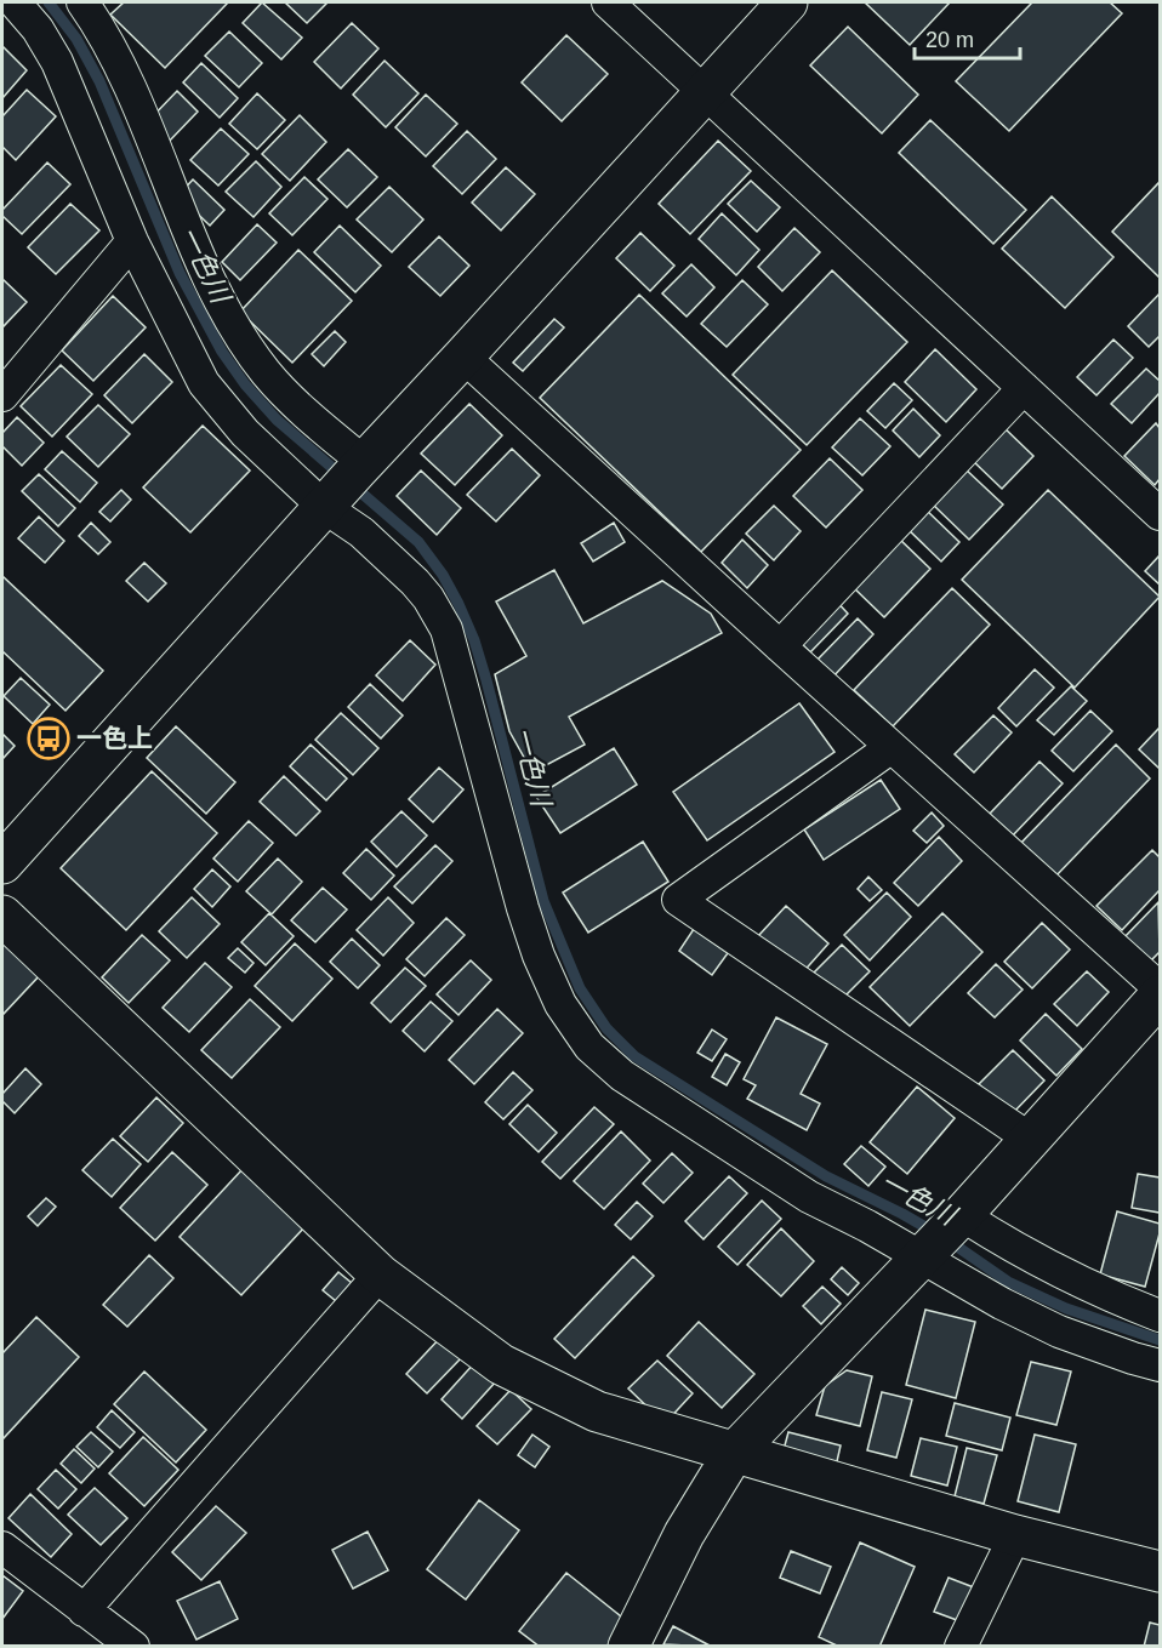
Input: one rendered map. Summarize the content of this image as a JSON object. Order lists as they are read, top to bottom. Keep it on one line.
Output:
{"water":["一色川"],"places":{"bus stop":["一色上"]},"scale_bar":"20 m"}
